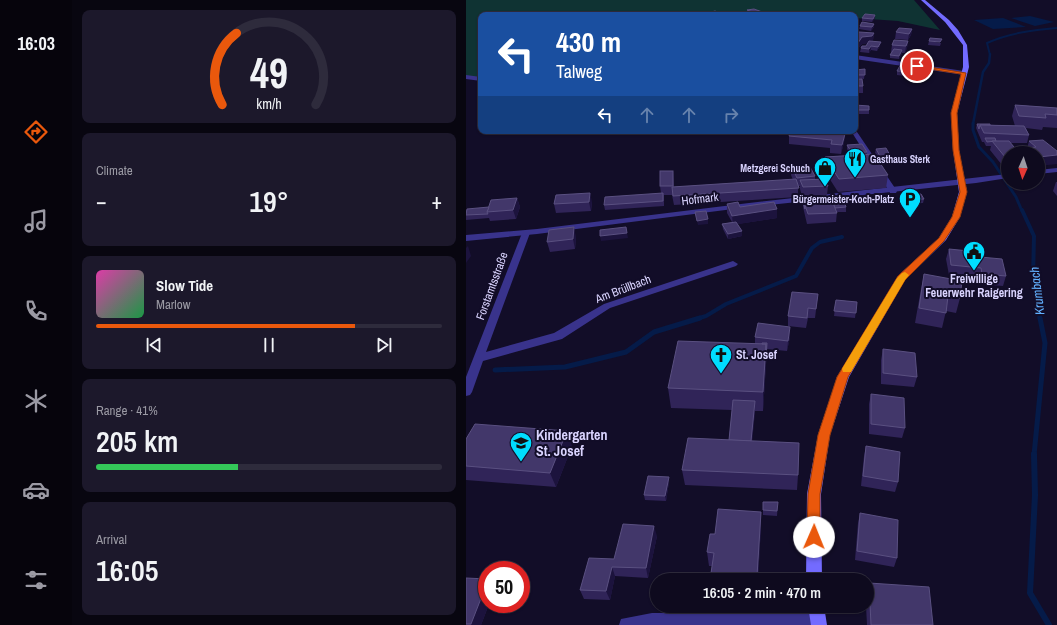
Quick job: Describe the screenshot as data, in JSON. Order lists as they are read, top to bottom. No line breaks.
{"streets":{"street":["Hofmark","Forstamtsstraße","Am Brüllbach"]},"crossings":[["Hofmark","Forstamtsstraße"],["Forstamtsstraße","Am Brüllbach"]],"water":["Krumbach"],"places":{"restaurant":["Gasthaus Sterk"],"shop":["Metzgerei Schuch"],"parking":["Bürgermeister-Koch-Platz"],"public building":["Freiwillige Feuerwehr Raigering"],"church":["St. Josef"],"school or university":["Kindergarten St. Josef"]},"north":"bottom","page":{"tabs":"16:03","turn":["430 m","Talweg"],"tile":["Climate",["Range · 41%","205 km"],["Arrival","16:05"]],"heat":["−","19°","+"],"song":["Slow Tide","Marlow"],"limit":"50","trip":"16:05 · 2 min · 470 m","gauge":["49","km/h"]}}
